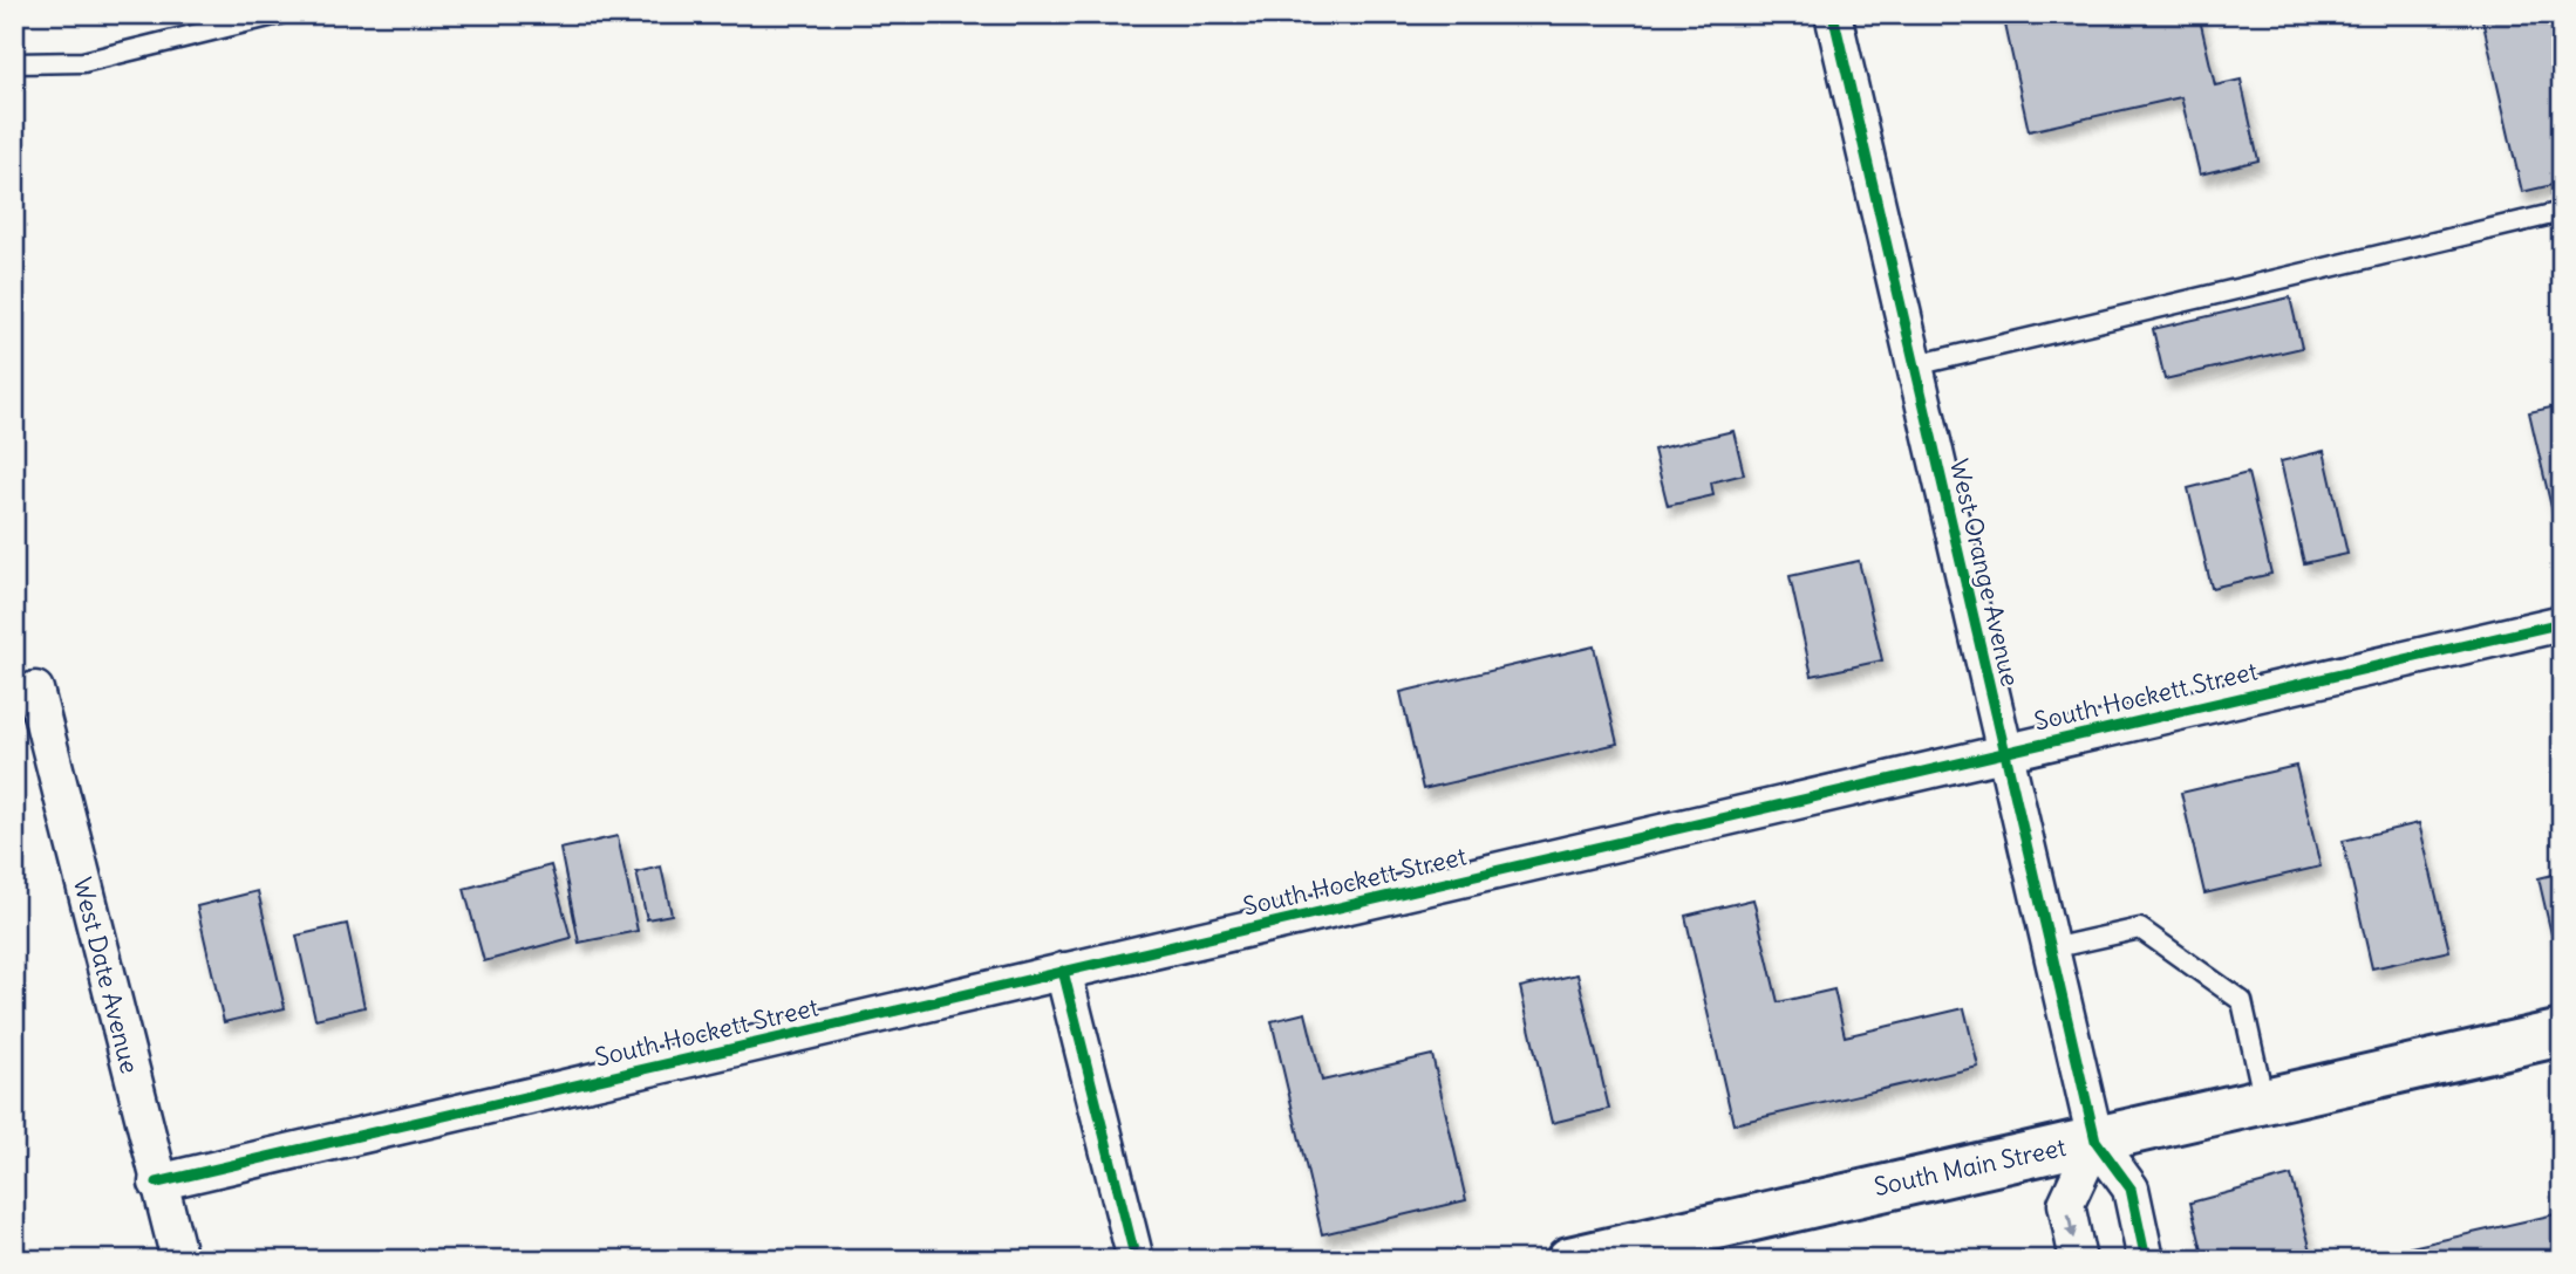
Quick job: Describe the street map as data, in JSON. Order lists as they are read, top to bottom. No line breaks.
{"streets":{"main road":["South Main Street"],"street":["West Orange Avenue","South Hockett Street","West Date Avenue"]},"crossings":[["West Orange Avenue","South Hockett Street"],["West Orange Avenue","South Main Street"],["South Hockett Street","West Date Avenue"]]}
